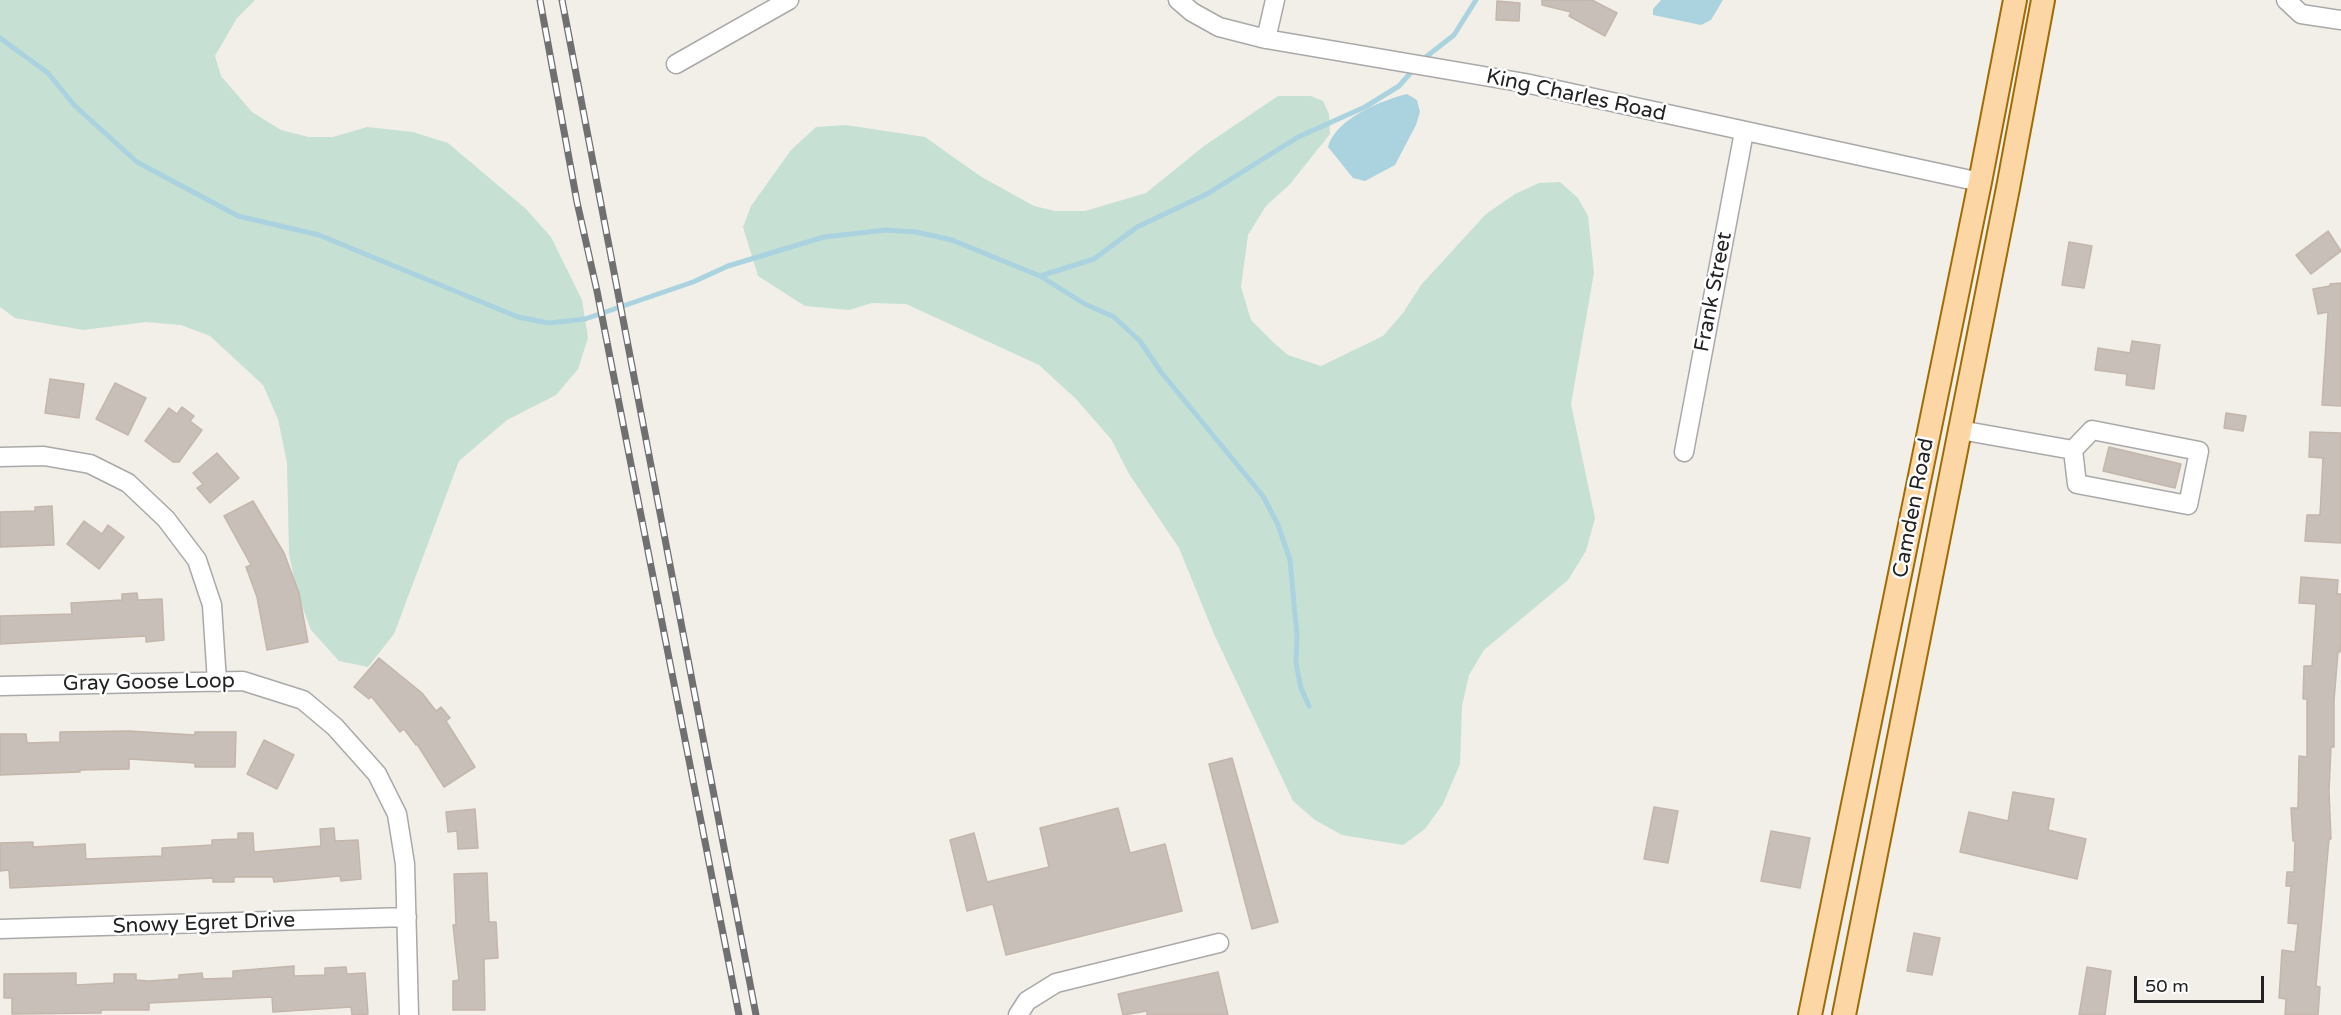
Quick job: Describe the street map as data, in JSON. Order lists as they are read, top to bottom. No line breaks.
{"streets":{"main road":["Camden Road"],"street":["King Charles Road","Frank Street","Gray Goose Loop","Snowy Egret Drive"]},"crossings":[["King Charles Road","Frank Street"],["King Charles Road","Camden Road"],["Gray Goose Loop","Snowy Egret Drive"]],"scale_bar":"50 m"}
